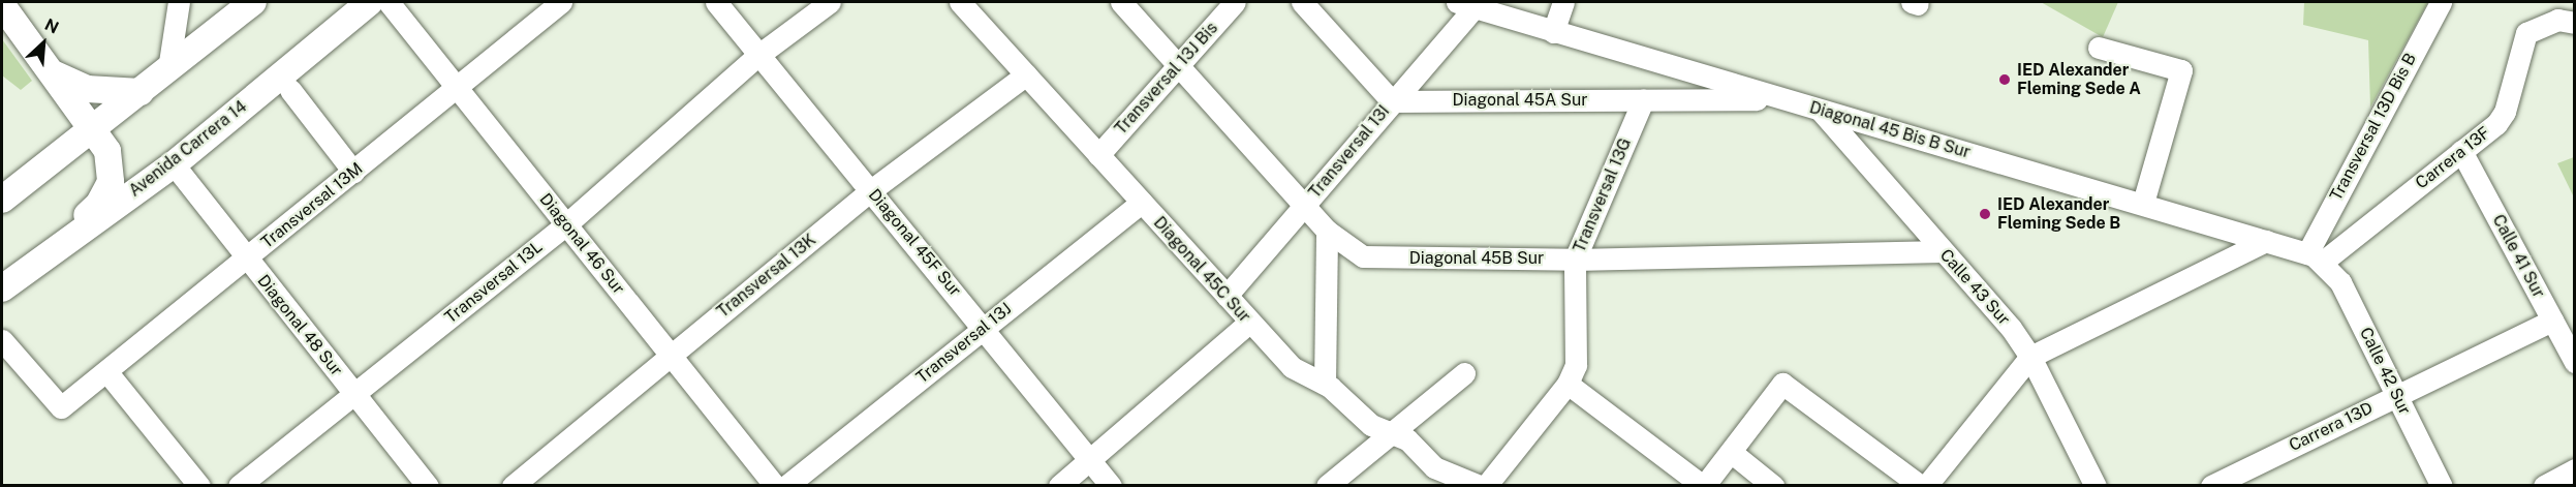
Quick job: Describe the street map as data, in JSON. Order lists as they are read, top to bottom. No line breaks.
{"streets":{"main road":["Avenida Carrera 14"],"street":["Transversal 13J Bis","Diagonal 45A Sur","Transversal 13D Bis B","Diagonal 45 Bis B Sur","Transversal 13I","Carrera 13F","Transversal 13G","Transversal 13M","Diagonal 45F Sur","Diagonal 46 Sur","Calle 41 Sur","Diagonal 45B Sur","Diagonal 45C Sur","Transversal 13K","Transversal 13L","Calle 43 Sur","Diagonal 48 Sur","Transversal 13J","Calle 42 Sur","Carrera 13D"]},"crossings":[["Transversal 13J Bis","Diagonal 45B Sur"],["Transversal 13J Bis","Diagonal 45C Sur"],["Diagonal 45A Sur","Diagonal 45 Bis B Sur"],["Diagonal 45A Sur","Transversal 13I"],["Diagonal 45A Sur","Transversal 13G"],["Transversal 13D Bis B","Diagonal 45 Bis B Sur"],["Transversal 13D Bis B","Carrera 13F"],["Transversal 13D Bis B","Calle 42 Sur"],["Diagonal 45 Bis B Sur","Transversal 13I"],["Diagonal 45 Bis B Sur","Carrera 13F"],["Diagonal 45 Bis B Sur","Calle 43 Sur"],["Diagonal 45 Bis B Sur","Calle 42 Sur"],["Avenida Carrera 14","Diagonal 48 Sur"],["Transversal 13I","Diagonal 45B Sur"],["Transversal 13I","Diagonal 45C Sur"],["Carrera 13F","Calle 41 Sur"],["Carrera 13F","Calle 42 Sur"],["Transversal 13G","Diagonal 45B Sur"],["Transversal 13M","Diagonal 46 Sur"],["Transversal 13M","Diagonal 48 Sur"],["Diagonal 45F Sur","Transversal 13K"],["Diagonal 45F Sur","Transversal 13L"],["Diagonal 45F Sur","Transversal 13J"],["Diagonal 46 Sur","Transversal 13K"],["Diagonal 46 Sur","Transversal 13L"],["Calle 41 Sur","Carrera 13D"],["Diagonal 45B Sur","Calle 43 Sur"],["Diagonal 45C Sur","Transversal 13K"],["Diagonal 45C Sur","Transversal 13J"],["Transversal 13L","Diagonal 48 Sur"],["Calle 42 Sur","Carrera 13D"]],"places":["IED Alexander Fleming Sede A","IED Alexander Fleming Sede B"],"north":"top right"}
